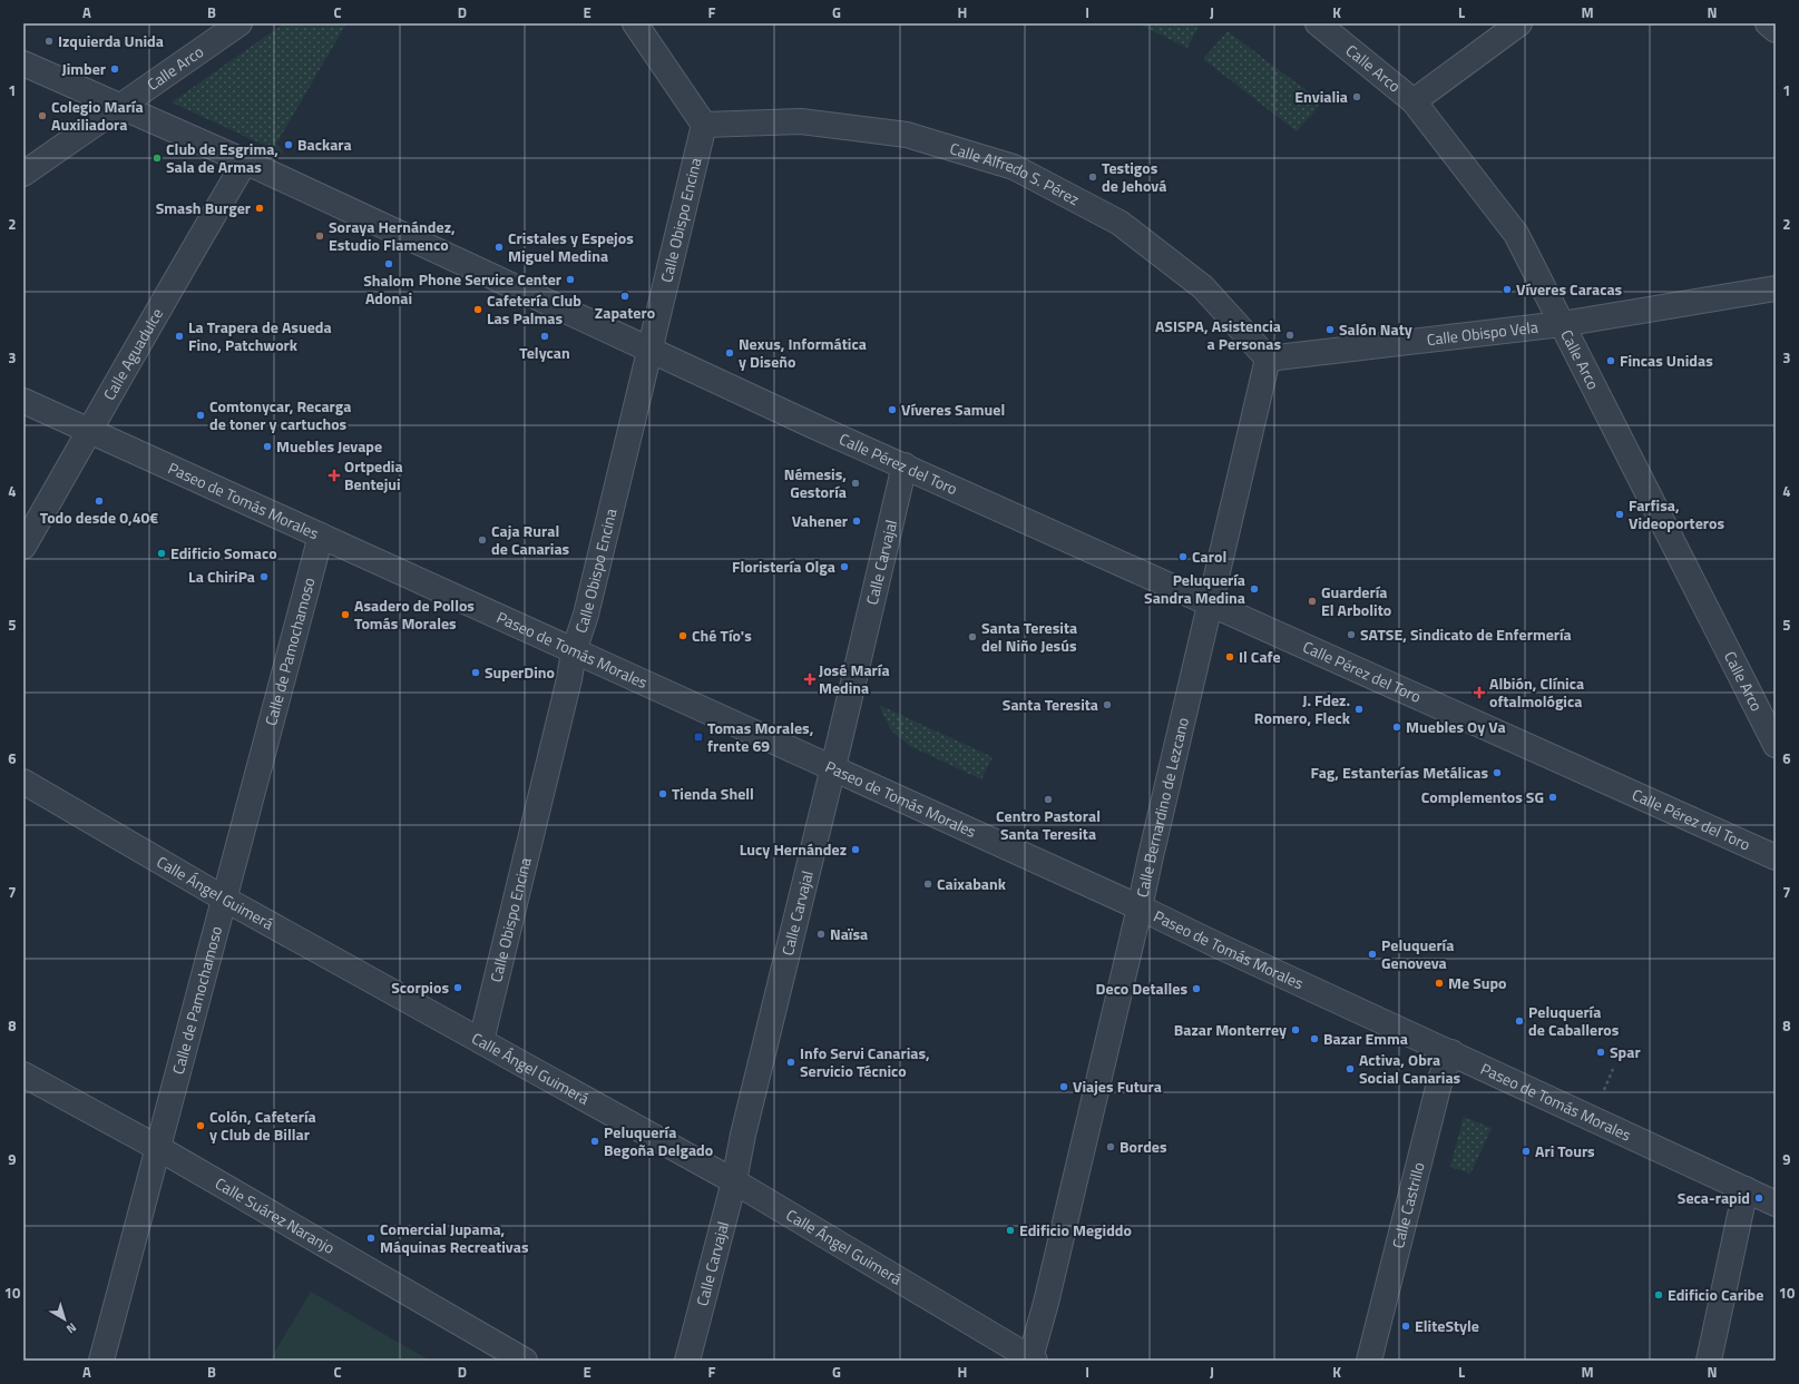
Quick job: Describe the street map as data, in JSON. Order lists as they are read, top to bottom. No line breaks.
{"streets":{"street":["Calle Arco","Calle Alfredo S. Pérez","Calle Obispo Encina","Calle Obispo Vela","Calle Aguadulce","Calle Pérez del Toro","Paseo de Tomás Morales","Calle Carvajal","Calle de Pamochamoso","Calle Bernardino de Lezcano","Calle Ángel Guimerá","Calle Castrillo","Calle Suárez Naranjo"]},"crossings":[["Calle Arco","Calle Obispo Vela"],["Calle Arco","Calle Pérez del Toro"],["Calle Alfredo S. Pérez","Calle Obispo Encina"],["Calle Alfredo S. Pérez","Calle Obispo Vela"],["Calle Alfredo S. Pérez","Calle Bernardino de Lezcano"],["Calle Obispo Encina","Calle Pérez del Toro"],["Calle Obispo Encina","Paseo de Tomás Morales"],["Calle Obispo Encina","Calle Ángel Guimerá"],["Calle Obispo Vela","Calle Bernardino de Lezcano"],["Calle Aguadulce","Calle Pérez del Toro"],["Calle Aguadulce","Paseo de Tomás Morales"],["Calle Pérez del Toro","Calle Carvajal"],["Calle Pérez del Toro","Calle Bernardino de Lezcano"],["Paseo de Tomás Morales","Calle Carvajal"],["Paseo de Tomás Morales","Calle de Pamochamoso"],["Paseo de Tomás Morales","Calle Bernardino de Lezcano"],["Paseo de Tomás Morales","Calle Castrillo"],["Calle Carvajal","Calle Ángel Guimerá"],["Calle de Pamochamoso","Calle Ángel Guimerá"],["Calle de Pamochamoso","Calle Suárez Naranjo"],["Calle Bernardino de Lezcano","Calle Ángel Guimerá"]],"places":{"other":["Izquierda Unida","Jimber","Envialia","Colegio María Auxiliadora","Backara","Club de Esgrima, Sala de Armas","Testigos de Jehová","Smash Burger","Soraya Hernández, Estudio Flamenco","Cristales y Espejos Miguel Medina","Shalom Adonai","Phone Service Center","Víveres Caracas","Zapatero","Cafetería Club Las Palmas","Salón Naty","ASISPA, Asistencia a Personas","La Trapera de Asueda Fino, Patchwork","Telycan","Nexus, Informática y Diseño","Fincas Unidas","Víveres Samuel","Comtonycar, Recarga de toner y cartuchos","Muebles Jevape","Némesis, Gestoría","Todo desde 0,40€","Farfisa, Videoporteros","Vahener","Caja Rural de Canarias","Edificio Somaco","Carol","Floristería Olga","La ChiriPa","Peluquería Sandra Medina","Guardería El Arbolito","Asadero de Pollos Tomás Morales","SATSE, Sindicato de Enfermería","Ché Tío's","Santa Teresita del Niño Jesús","Il Cafe","SuperDino","Santa Teresita","J. Fdez. Romero, Fleck","Muebles Oy Va","Fag, Estanterías Metálicas","Tienda Shell","Complementos SG","Centro Pastoral Santa Teresita","Lucy Hernández","Caixabank","Naïsa","Peluquería Genoveva","Me Supo","Scorpios","Deco Detalles","Peluquería de Caballeros","Bazar Monterrey","Bazar Emma","Spar","Info Servi Canarias, Servicio Técnico","Activa, Obra Social Canarias","Viajes Futura","Colón, Cafetería y Club de Billar","Peluquería Begoña Delgado","Bordes","Ari Tours","Seca-rapid","Edificio Megiddo","Comercial Jupama, Máquinas Recreativas","Edificio Caribe","EliteStyle"],"health":["Ortpedia Bentejui","José María Medina","Albión, Clínica oftalmológica"],"transit":["Tomas Morales, frente 69"]},"north":"bottom right","grid":{"columns":["A","B","C","D","E","F","G","H","I","J","K","L","M","N"],"rows":["1","2","3","4","5","6","7","8","9","10"]}}
